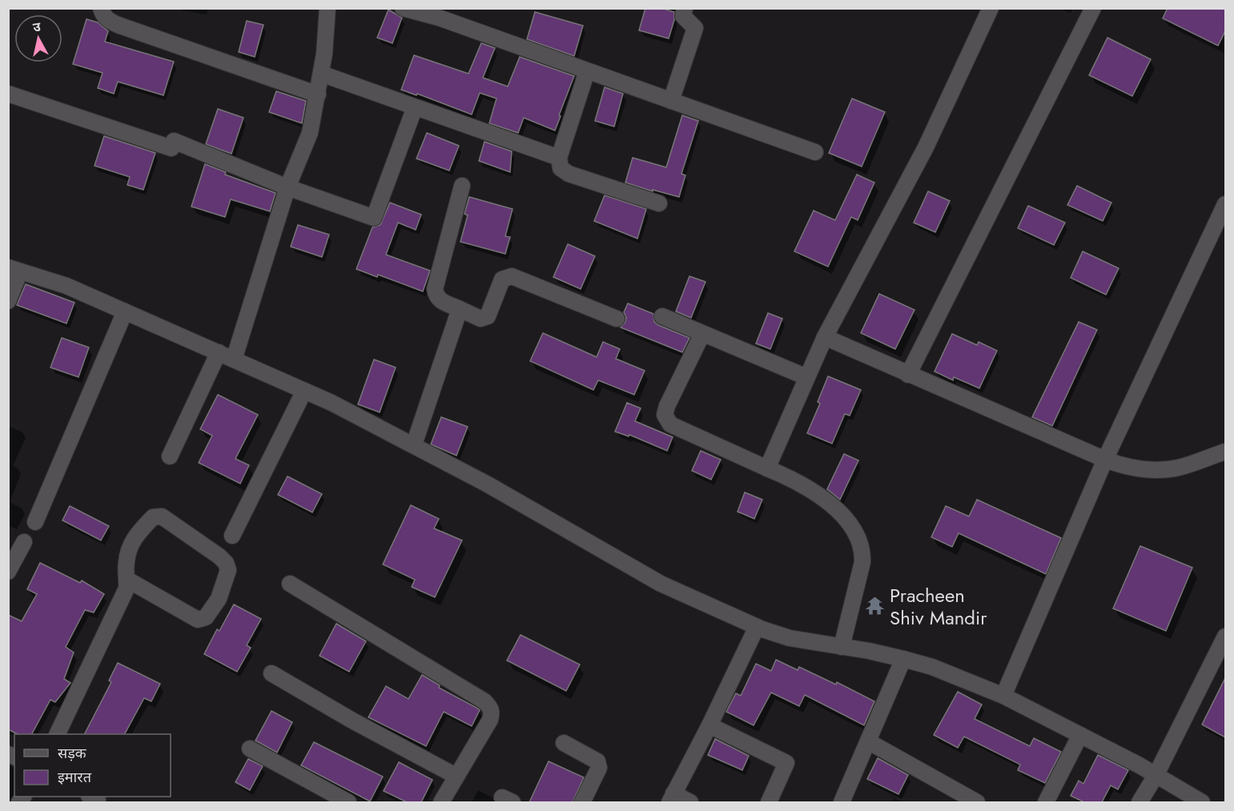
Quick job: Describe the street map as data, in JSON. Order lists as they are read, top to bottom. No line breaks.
{"places":{"temple":["Pracheen Shiv Mandir"]},"legend":["सड़क","इमारत"],"north":"top"}
